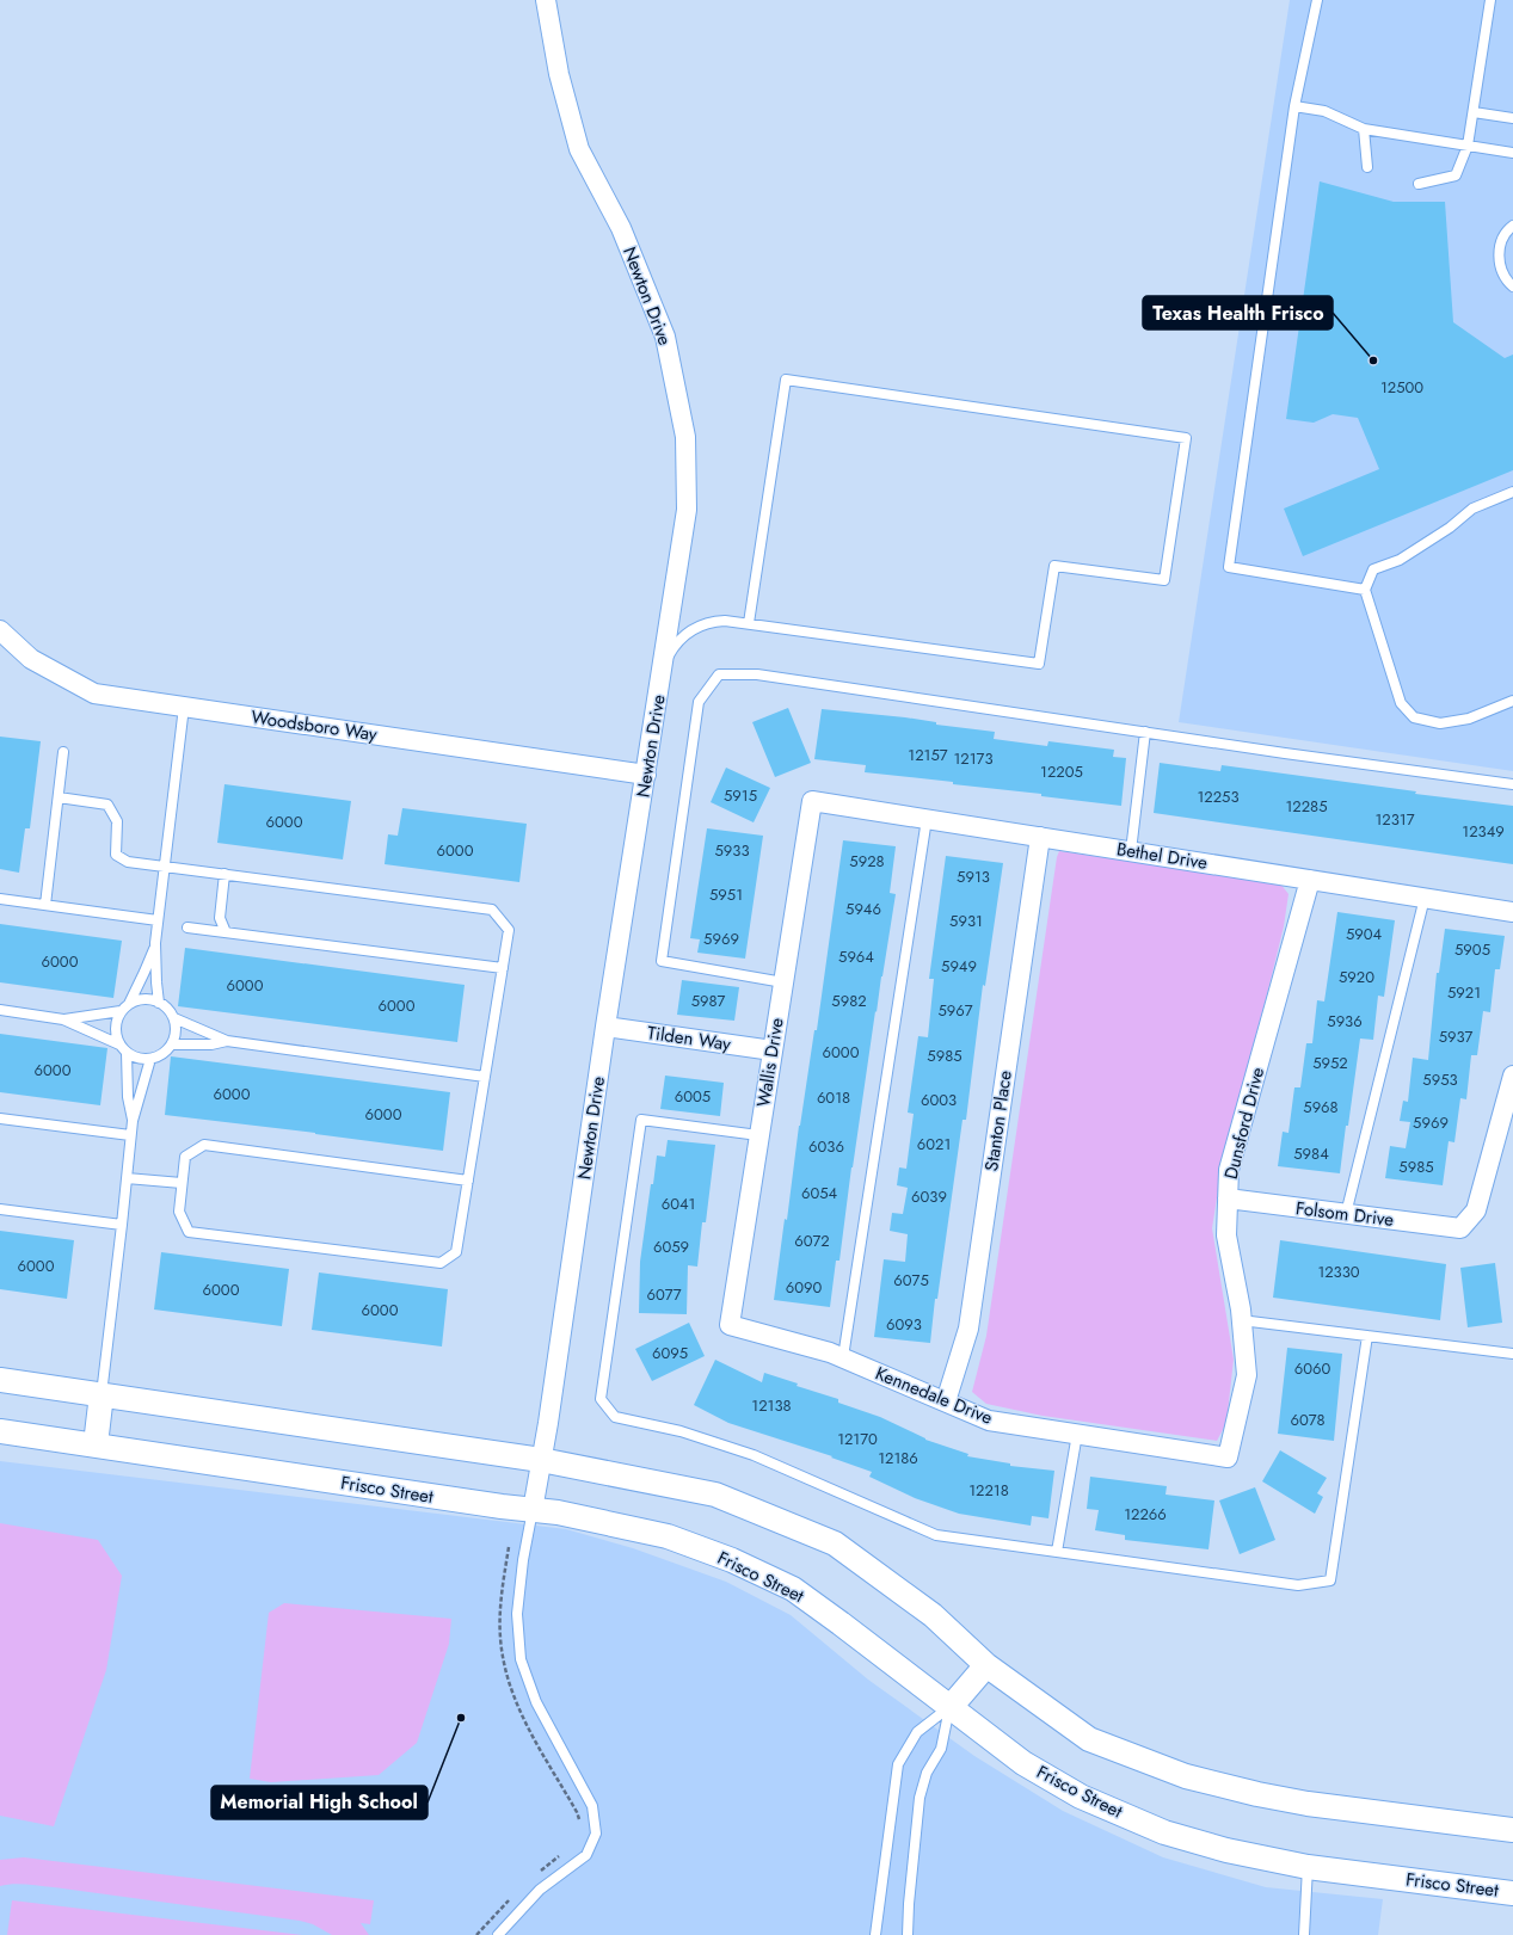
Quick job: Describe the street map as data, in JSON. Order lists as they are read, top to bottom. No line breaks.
{"streets":{"street":["Newton Drive","Woodsboro Way","Bethel Drive","Tilden Way","Wallis Drive","Stanton Place","Dunsford Drive","Folsom Drive","Kennedale Drive","Frisco Street"]},"crossings":[["Newton Drive","Woodsboro Way"],["Newton Drive","Tilden Way"],["Newton Drive","Frisco Street"],["Bethel Drive","Wallis Drive"],["Bethel Drive","Stanton Place"],["Bethel Drive","Dunsford Drive"],["Tilden Way","Wallis Drive"],["Wallis Drive","Kennedale Drive"],["Stanton Place","Kennedale Drive"],["Dunsford Drive","Folsom Drive"],["Dunsford Drive","Kennedale Drive"]],"places":["Texas Health Frisco","Memorial High School"],"house_numbers":["12500","12157","12173","12205","5915","12253","12285","12317","6000","12349","6000","5933","5928","5913","5951","5946","5931","5904","5969","5905","5964","6000","5949","5920","6000","5921","5987","5982","6000","5967","5936","5937","6000","5985","5952","6000","5953","6000","6005","6018","6003","5968","6000","5969","6021","6036","5984","5985","6054","6039","6041","6072","6059","6000","12330","6075","6090","6000","6077","6000","6093","6095","6060","12138","6078","12170","12186","12218","12266"]}
